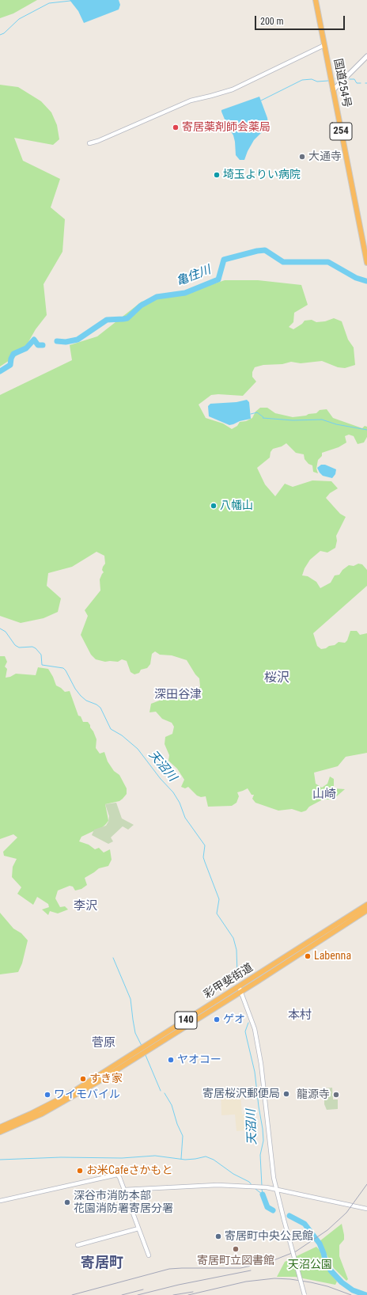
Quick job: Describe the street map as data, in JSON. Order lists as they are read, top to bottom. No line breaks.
{"streets":{"highway":["国道254号","254","彩甲斐街道","140"]},"districts":["桜沢","深田谷津","山崎","李沢","本村","菅原","寄居町"],"water":["亀住川","天沼川"],"parks":["天沼公園"],"places":["寄居薬剤師会薬局","大通寺","埼玉よりい病院","八幡山","Labenna","ゲオ","ヤオコー","すき家","寄居桜沢郵便局","ワイモバイル","龍源寺","お米Cafeさかもと","深谷市消防本部 花園消防署寄居分署","寄居町中央公民館","寄居町立図書館"],"scale_bar":"200 m"}
